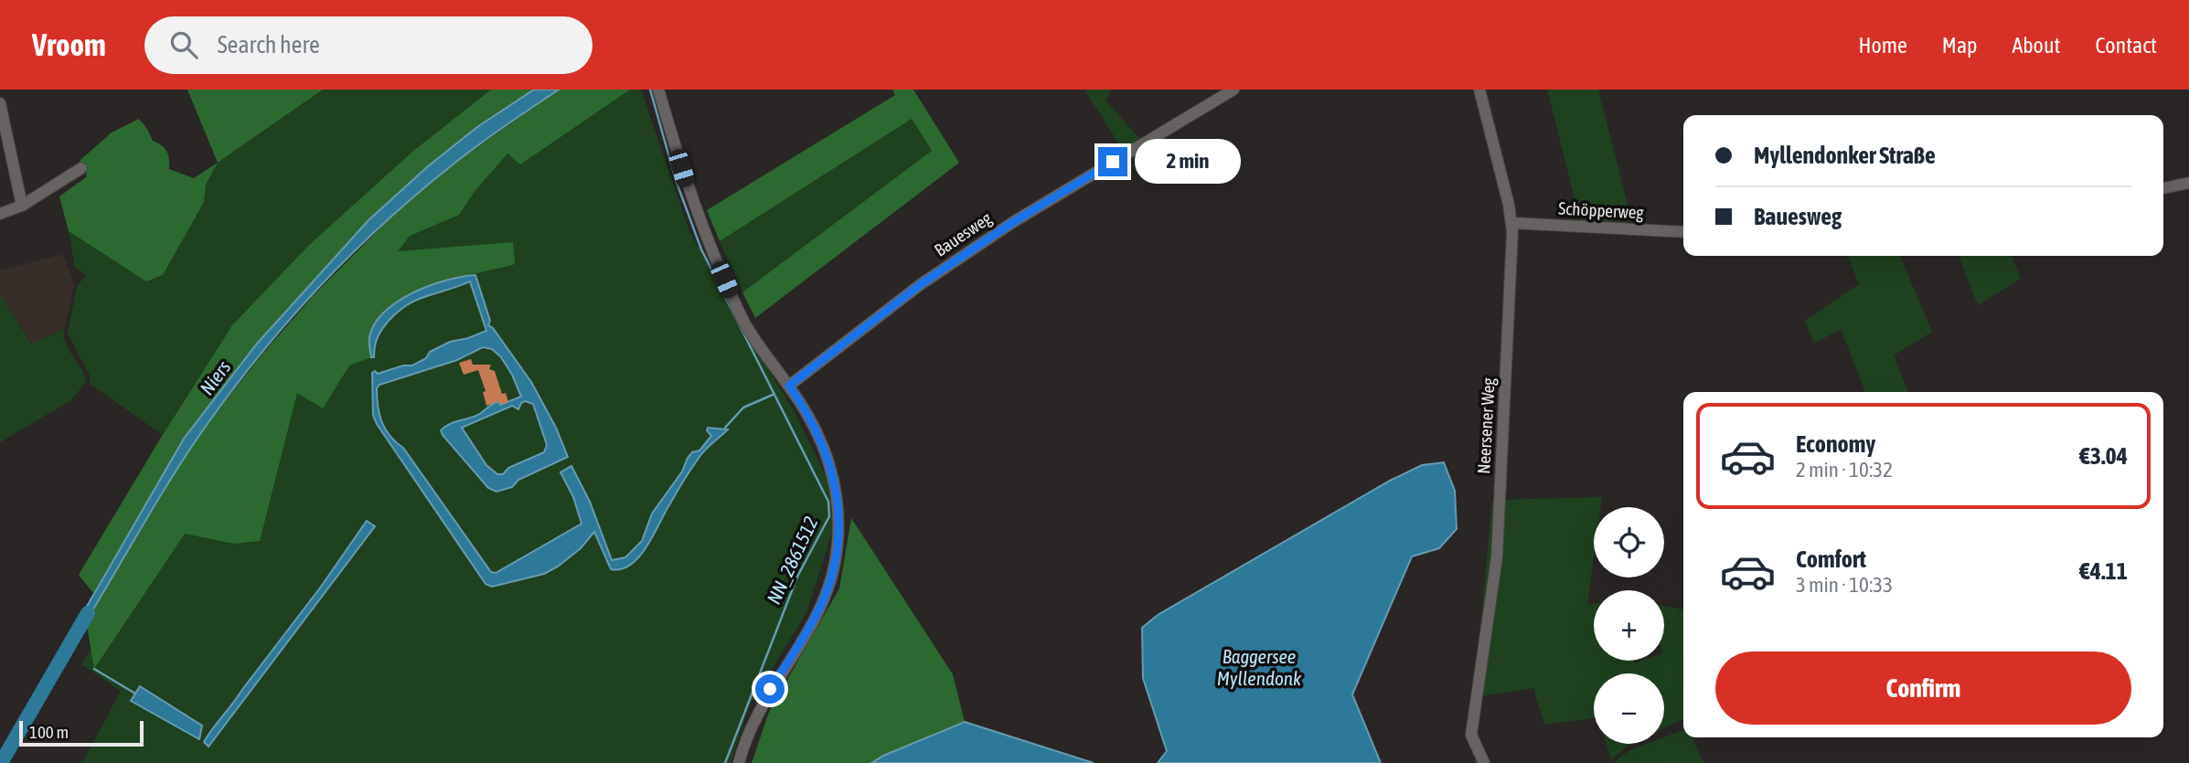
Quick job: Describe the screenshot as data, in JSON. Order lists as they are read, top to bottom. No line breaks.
{"streets":{"street":["Schöpperweg","Bauesweg","Neersener Weg"]},"crossings":[["Schöpperweg","Neersener Weg"]],"water":["Niers","NN_2861512","Baggersee Myllendonk"],"scale_bar":"100 m","page":{"header":"Vroom","search":"Search here","nav":["Home","Map","About","Contact"],"banner":["Myllendonker Straße","Bauesweg"],"bubble":"2 min","list":[{"name":"Economy","note":"2 min · 10:32","value":"€3.04"},{"name":"Comfort","note":"3 min · 10:33","value":"€4.11"}],"map_buttons":["+","−"],"buttons":"Confirm","scale":"100 m"}}
